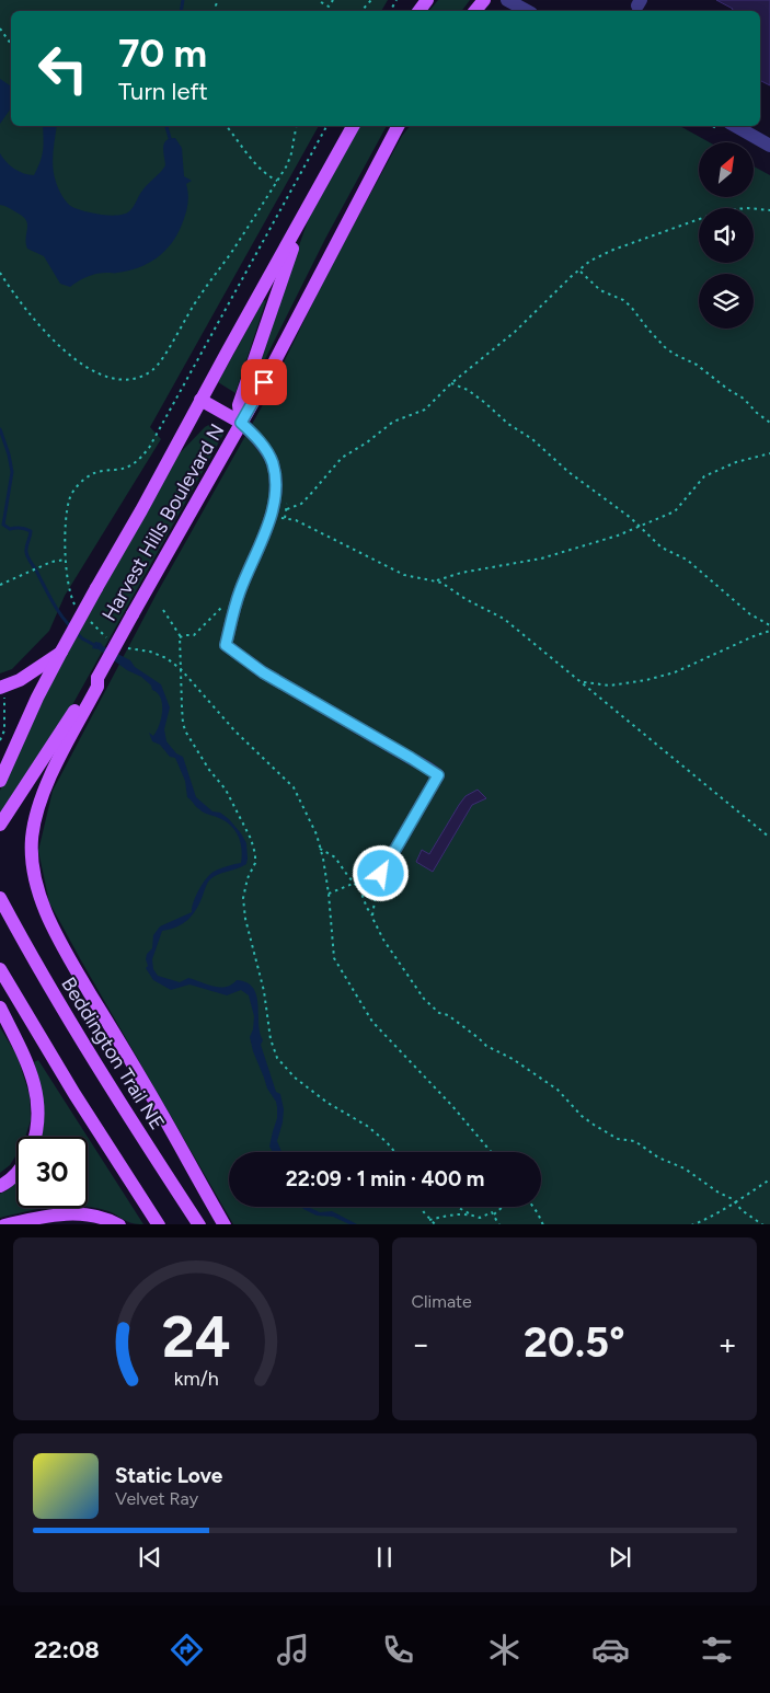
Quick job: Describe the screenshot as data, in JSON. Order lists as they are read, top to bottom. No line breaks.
{"streets":{"main road":["Harvest Hills Boulevard N","Beddington Trail NE"]},"north":"top right","page":{"turn":["70 m","Turn left"],"limit":"30","trip":"22:09 · 1 min · 400 m","tile":"Climate","heat":["−","20.5°","+"],"song":["Static Love","Velvet Ray"],"tabs":"22:08","gauge":["24","km/h"]}}
